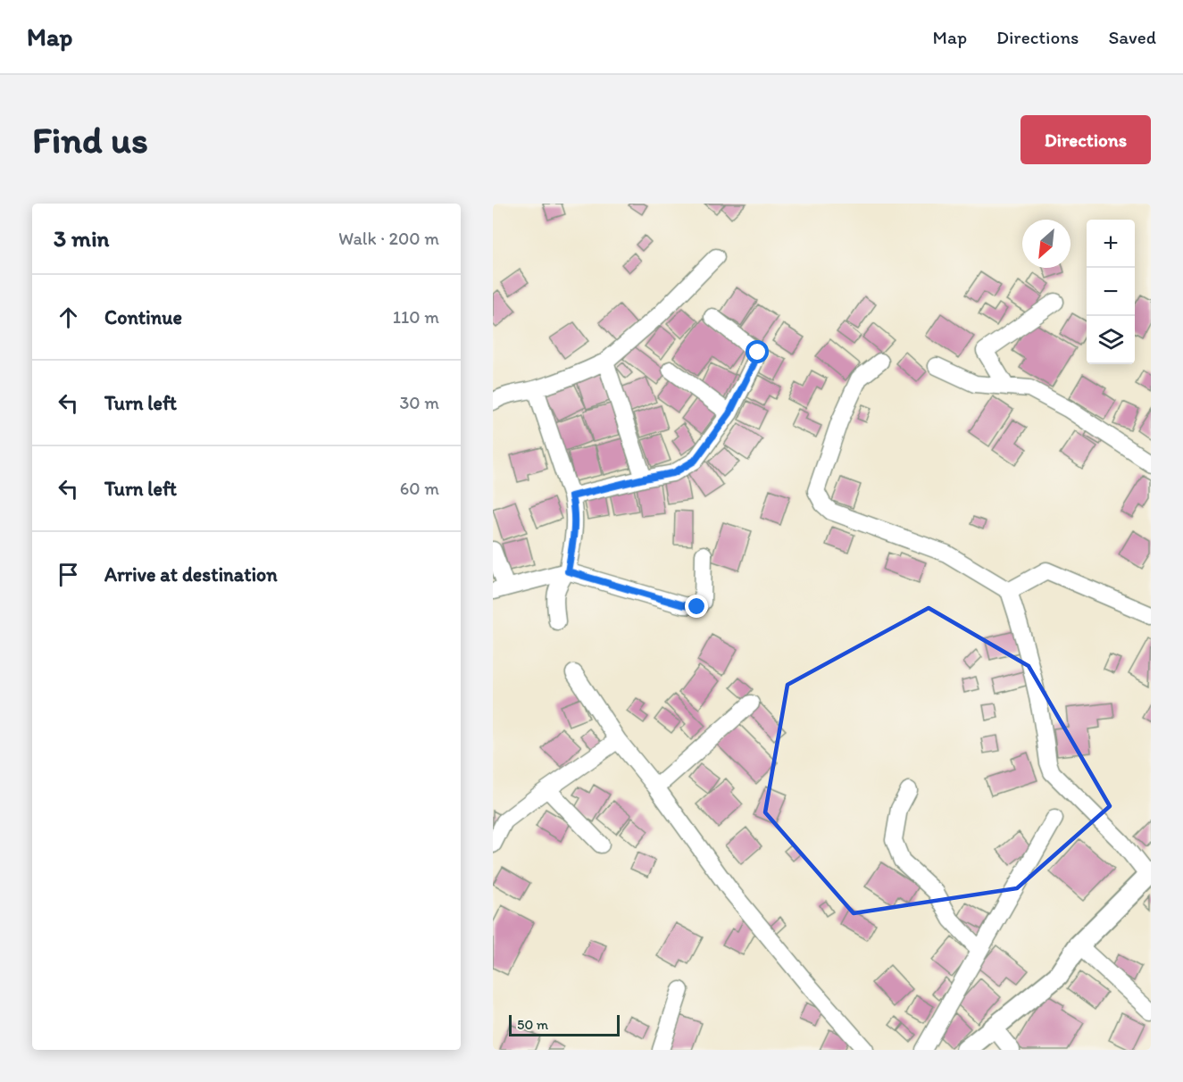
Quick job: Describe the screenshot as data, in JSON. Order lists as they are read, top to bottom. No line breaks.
{"scale_bar":"50 m","north":"bottom left","page":{"header":"Map","nav":["Map","Directions","Saved"],"buttons":"Directions","title":"Find us","heading":["3 min","Walk · 200 m"],"map_buttons":["+","−"],"list":[["Continue","110 m"],["Turn left","30 m"],["Turn left","60 m"],"Arrive at destination"],"scale":"50 m"}}
